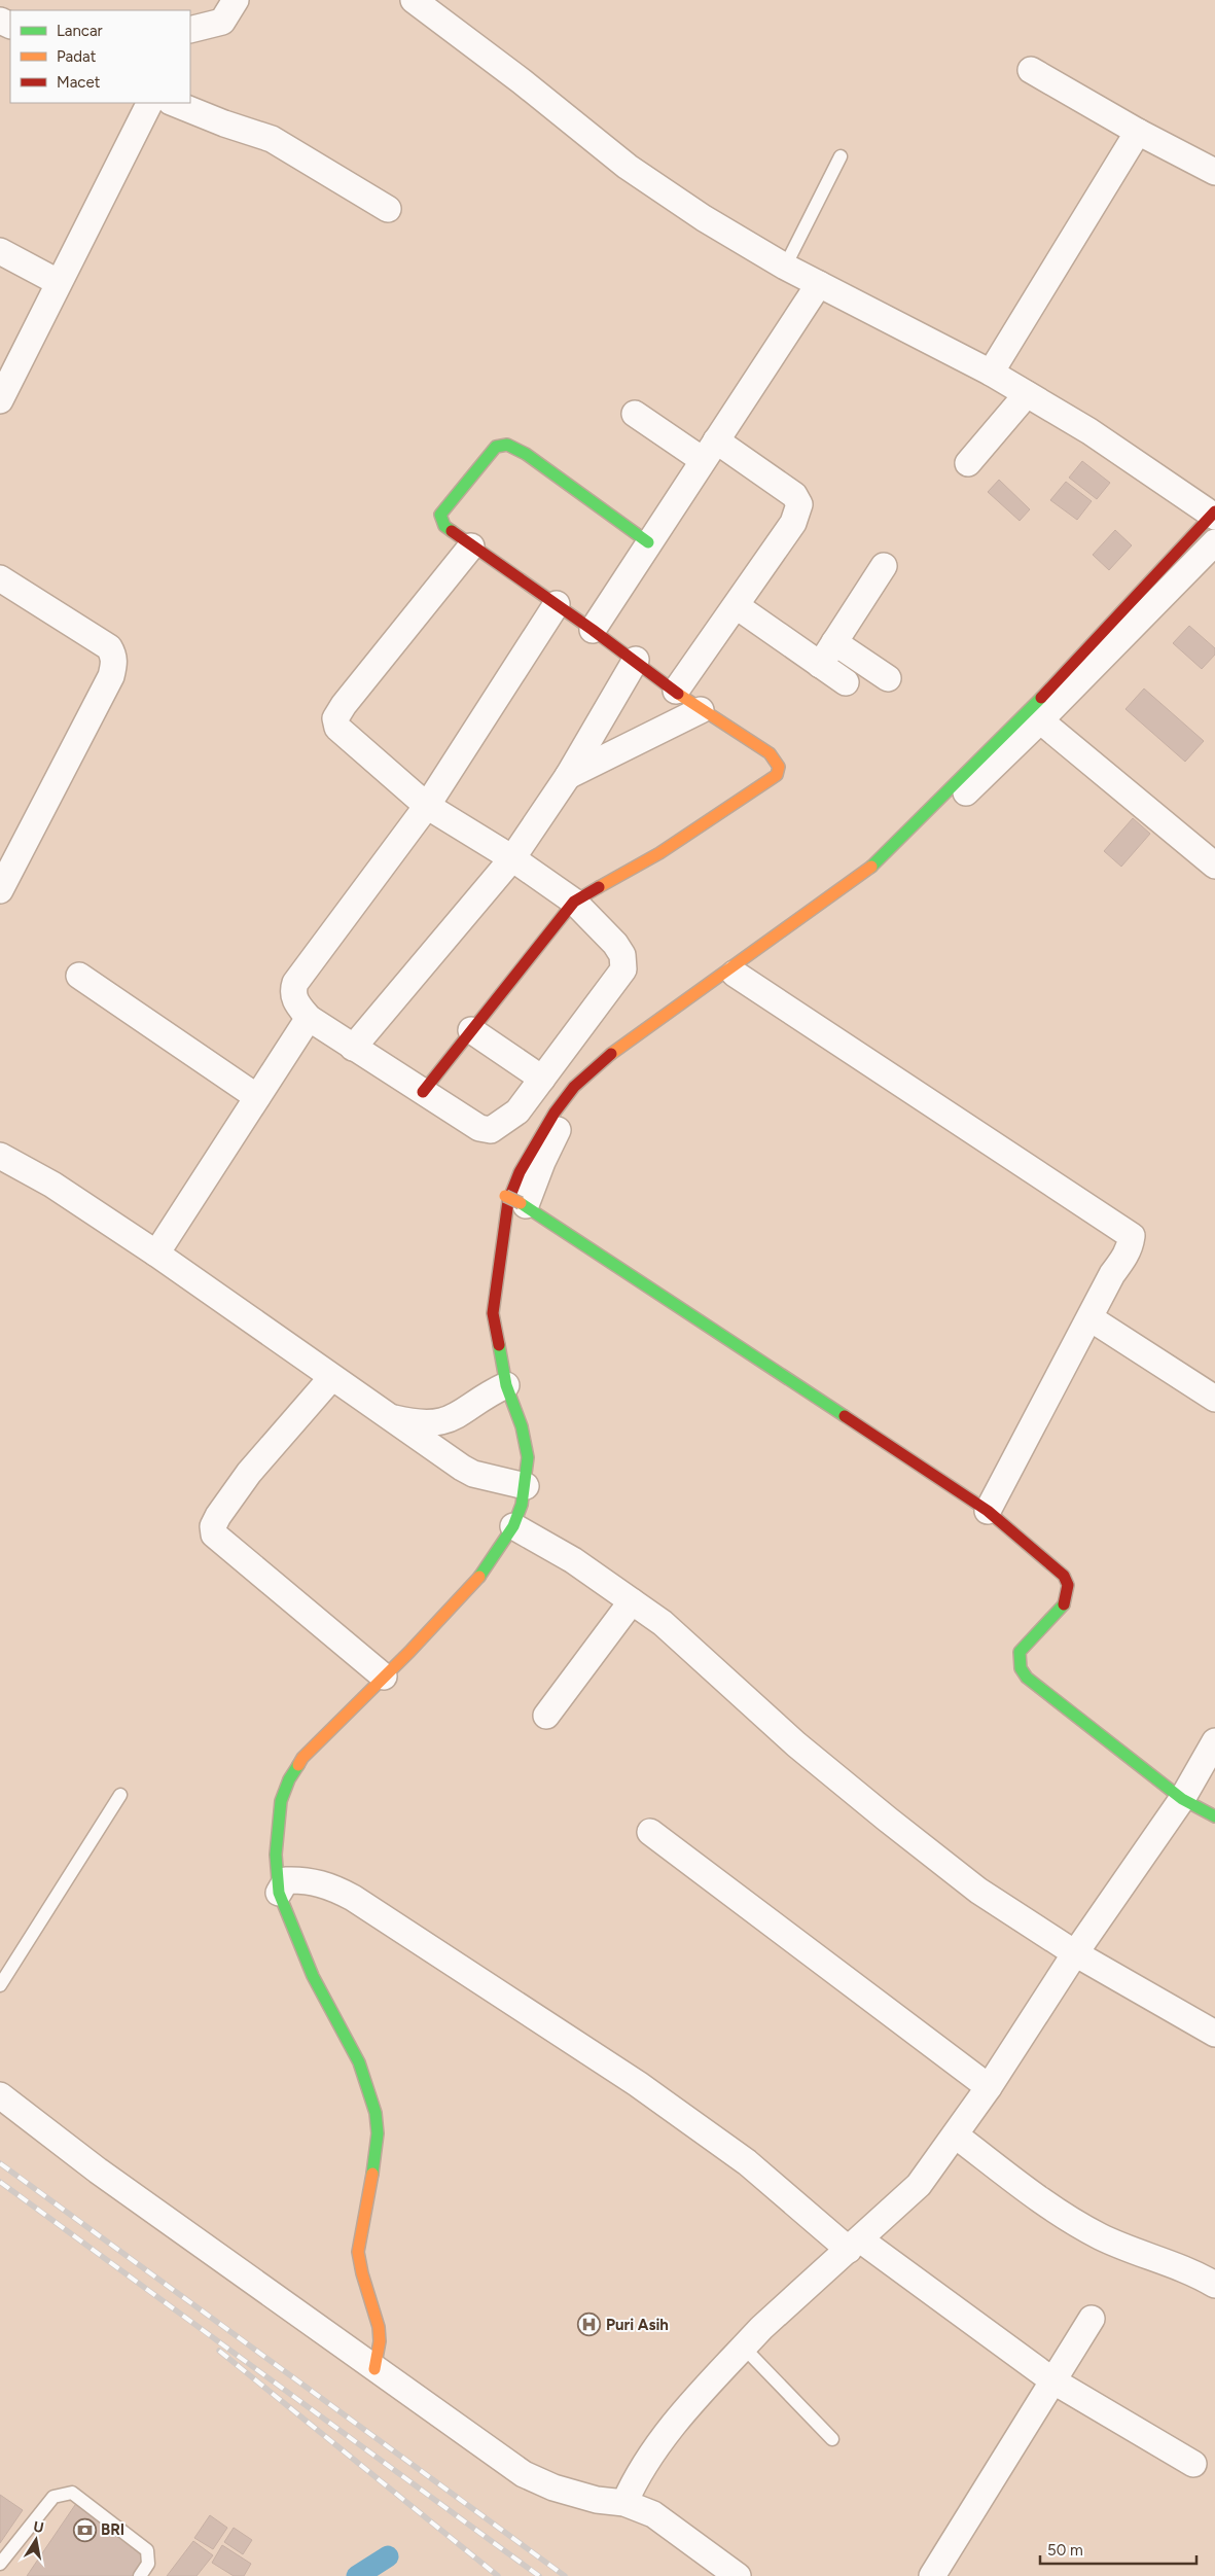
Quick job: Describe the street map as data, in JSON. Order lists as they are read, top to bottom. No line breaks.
{"places":{"hospital":["Puri Asih"],"bank":["BRI"]},"legend":["Lancar","Padat","Macet"],"scale_bar":"50 m","north":"top"}
